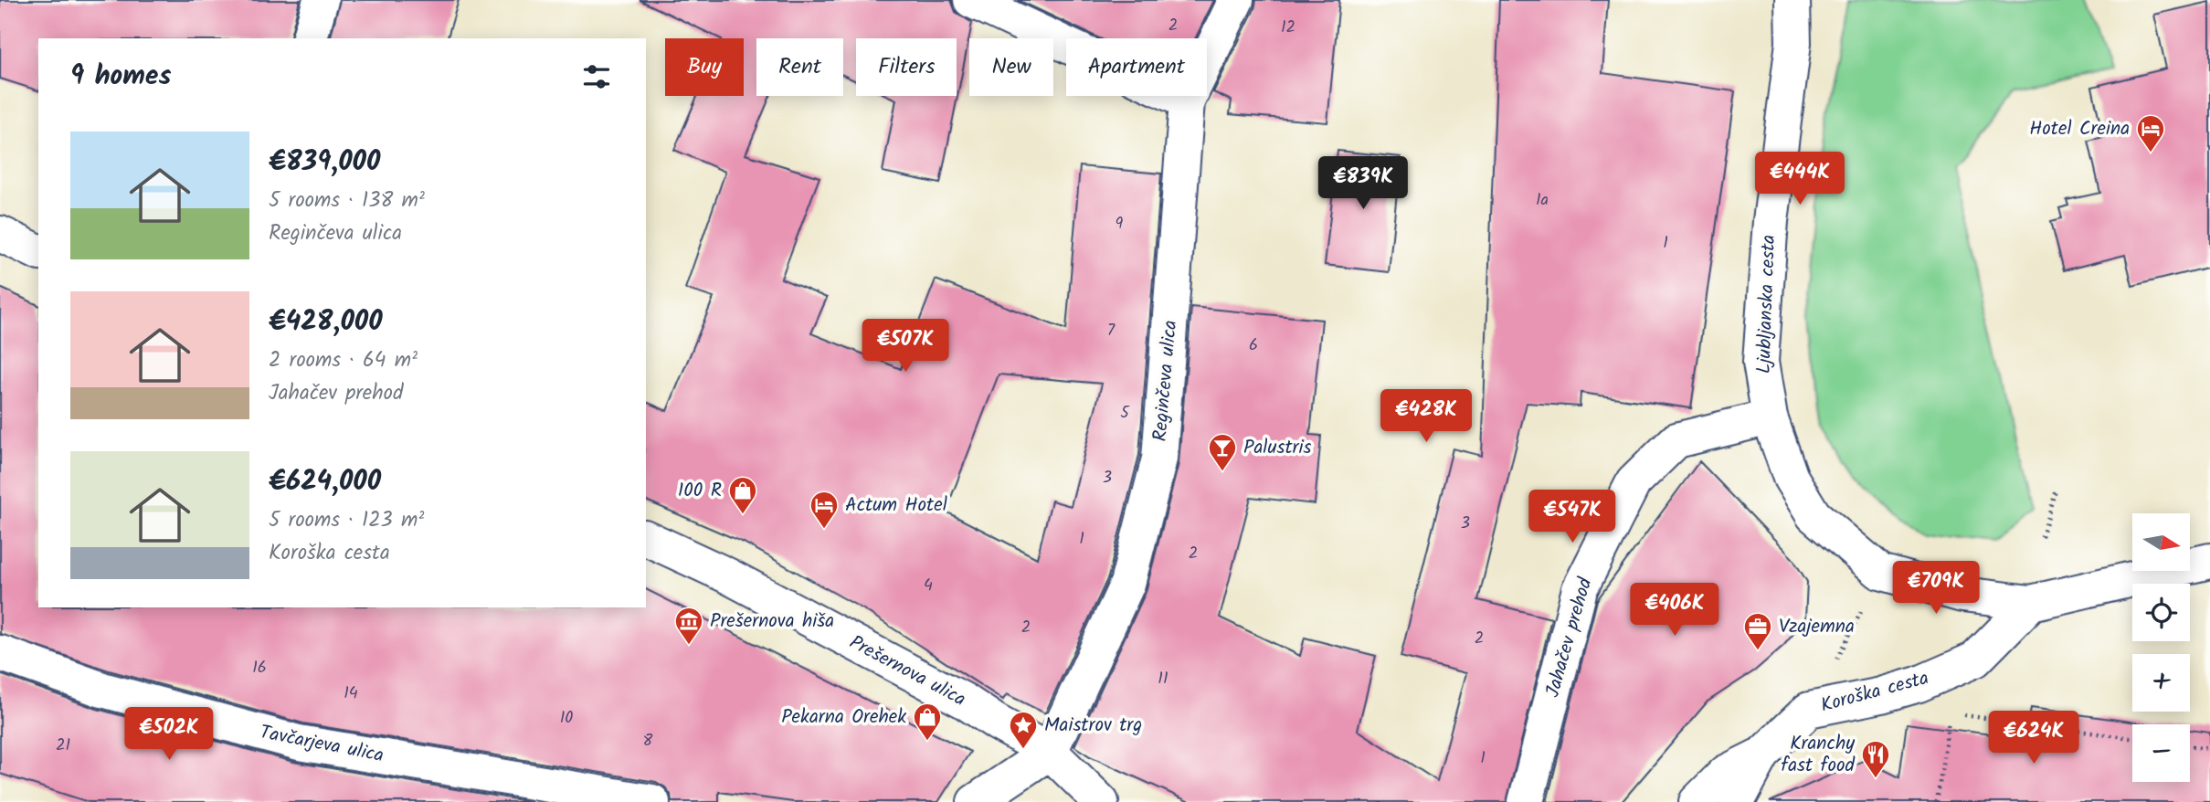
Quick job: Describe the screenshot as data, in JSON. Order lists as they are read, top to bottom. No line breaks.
{"streets":{"street":["Ljubljanska cesta","Reginčeva ulica","Jahačev prehod","Prešernova ulica","Koroška cesta","Tavčarjeva ulica"]},"crossings":[["Ljubljanska cesta","Jahačev prehod"],["Reginčeva ulica","Prešernova ulica"]],"places":{"hotel":["Hotel Creina","Actum Hotel"],"bar":["Palustris"],"shop":["100 R","Pekarna Orehek"],"museum":["Prešernova hiša"],"office":["Vzajemna"],"place":["Maistrov trg"],"restaurant":["Kranchy fast food"]},"house_numbers":["2","12","1a","9","1","7","6","5","3","3","1","2","4","2","2","16","11","14","10","8","21","1"],"north":"right","page":{"chip":["Buy","Rent","Filters","New","Apartment"],"heading":"9 homes","list":[{"name":"€839,000","note":"5 rooms · 138 m² · Reginčeva ulica"},{"name":"€428,000","note":"2 rooms · 64 m² · Jahačev prehod"},{"name":"€624,000","note":"5 rooms · 123 m² · Koroška cesta"}],"price":["€444K","€839K","€507K","€428K","€547K","€709K","€406K","€502K","€624K"],"map_buttons":["+","−"]}}
